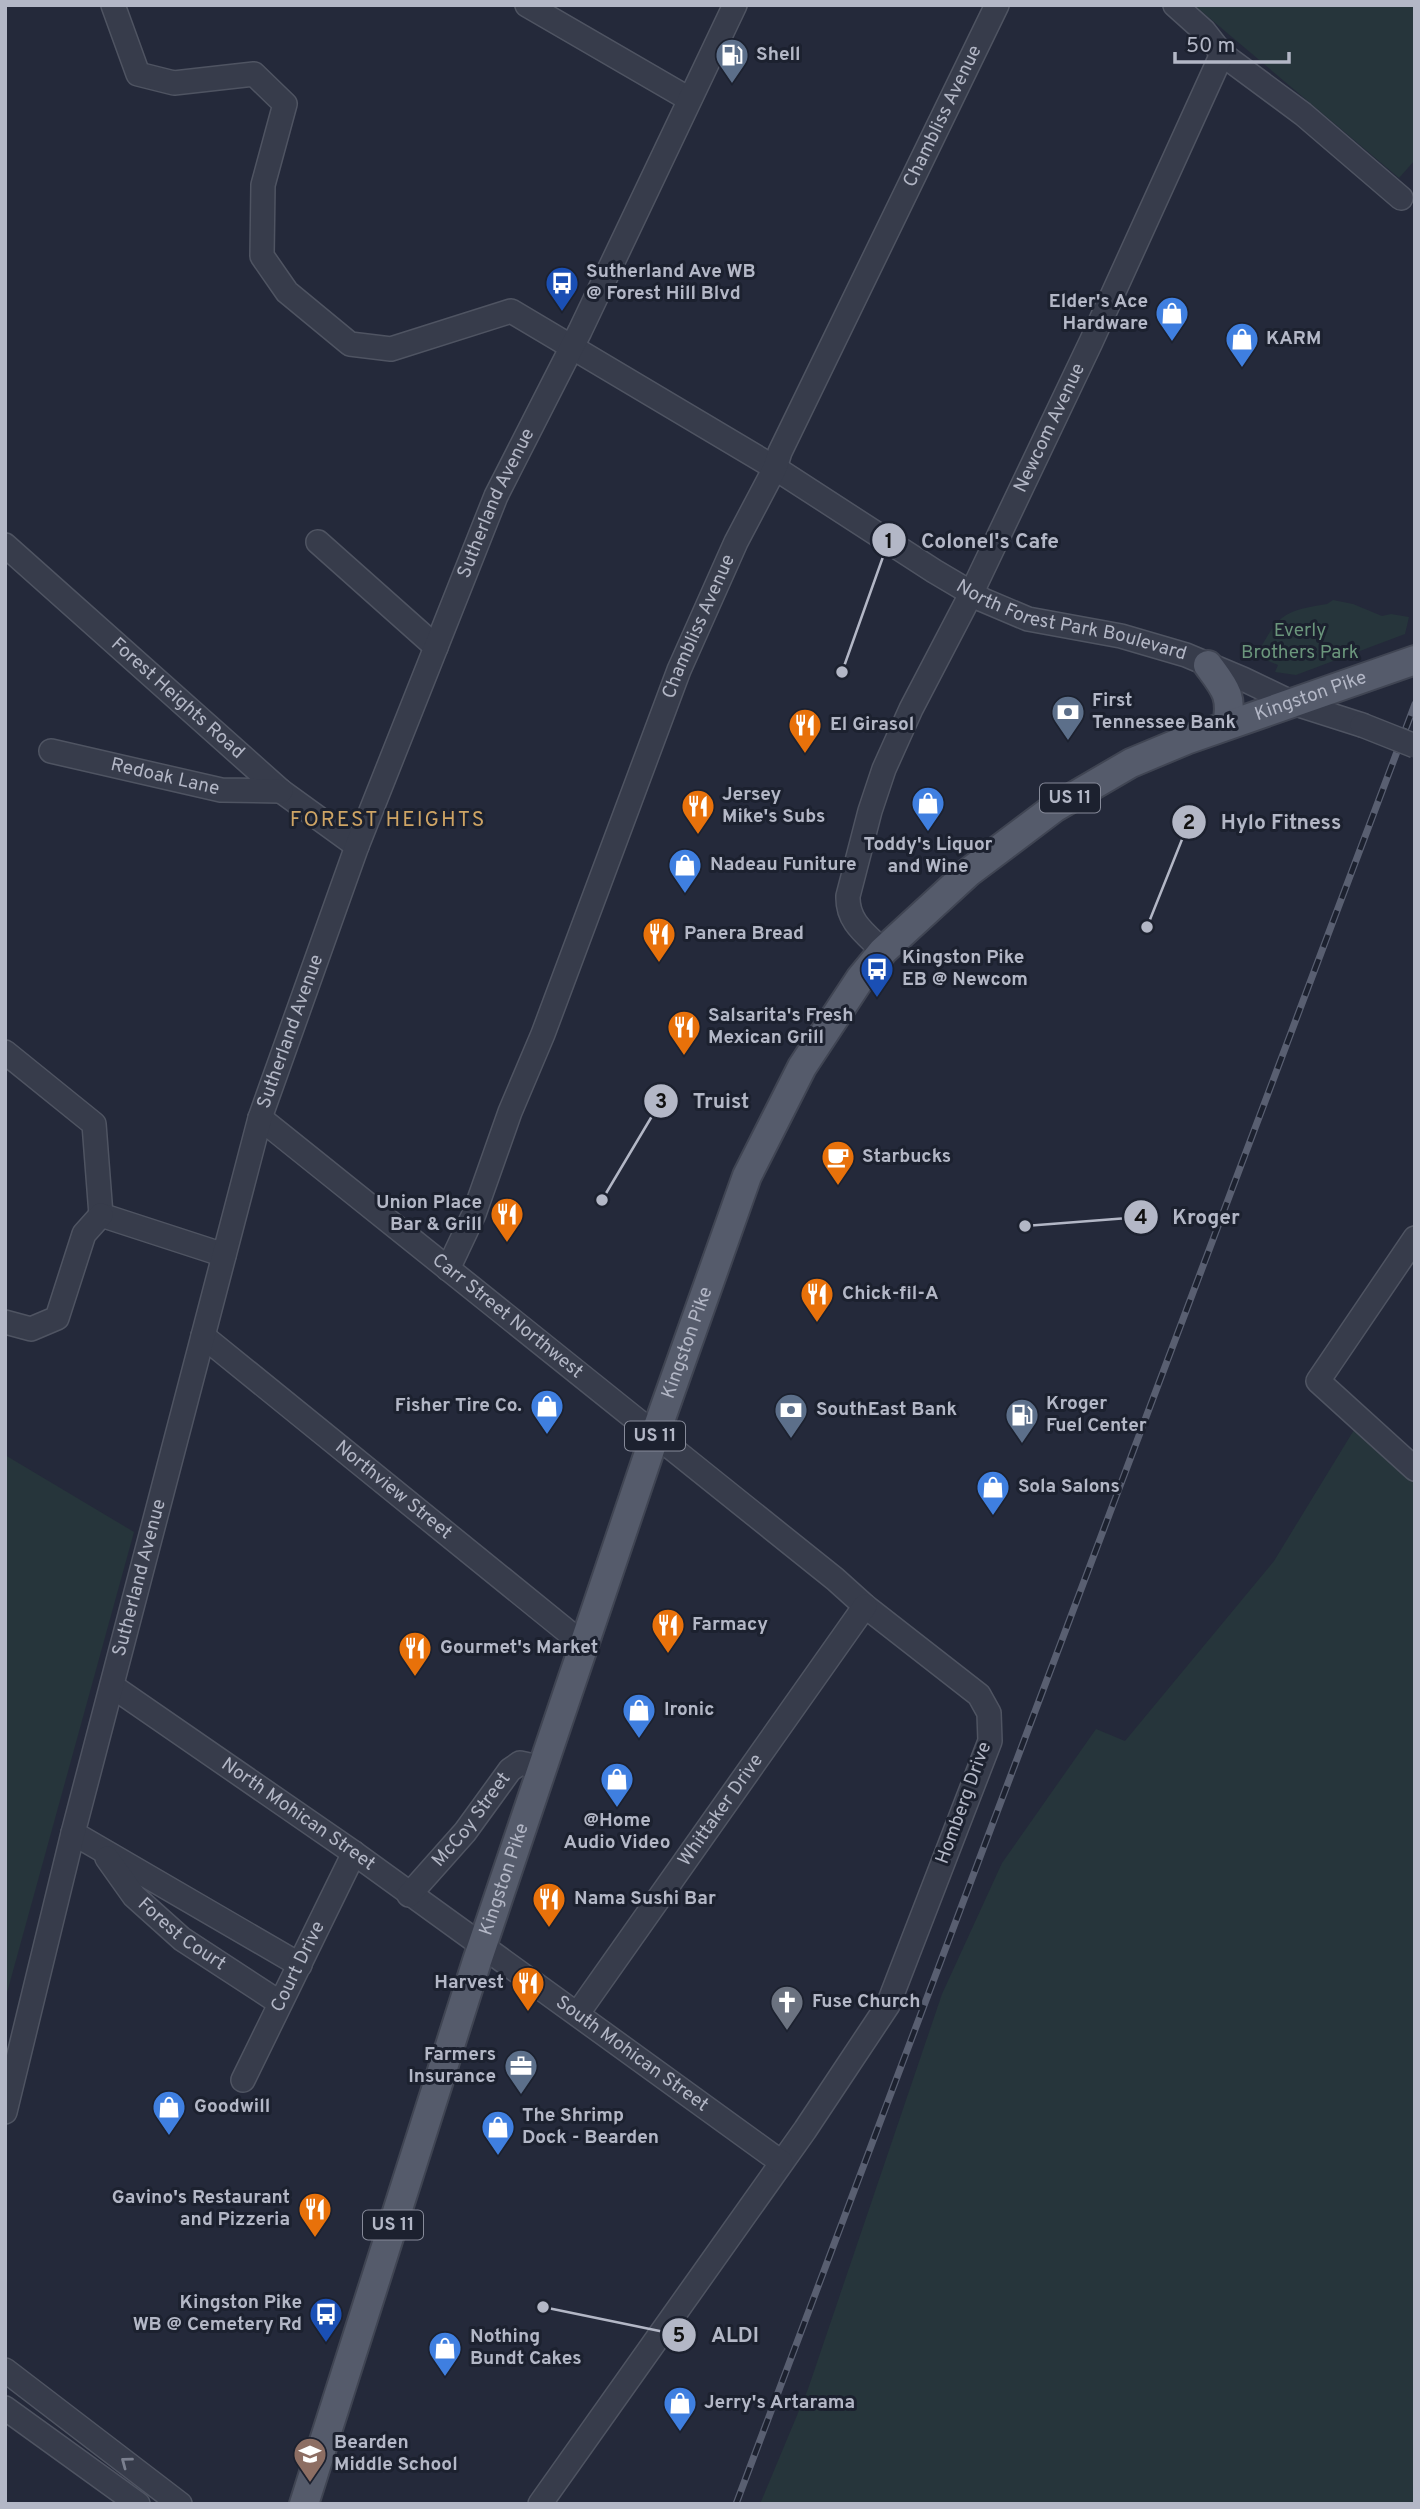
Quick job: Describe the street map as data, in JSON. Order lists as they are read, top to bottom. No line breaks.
{"streets":{"main road":["Kingston Pike","US 11"],"street":["Chambliss Avenue","Newcom Avenue","Sutherland Avenue","North Forest Park Boulevard","Forest Heights Road","Redoak Lane","Carr Street Northwest","Northview Street","Homberg Drive","Whittaker Drive","North Mohican Street","McCoy Street","Forest Court","Court Drive","South Mohican Street"]},"crossings":[["Chambliss Avenue","North Forest Park Boulevard"],["Chambliss Avenue","Carr Street Northwest"],["Newcom Avenue","North Forest Park Boulevard"],["Newcom Avenue","Kingston Pike"],["Sutherland Avenue","North Forest Park Boulevard"],["Sutherland Avenue","Forest Heights Road"],["Sutherland Avenue","Carr Street Northwest"],["Sutherland Avenue","Northview Street"],["Sutherland Avenue","North Mohican Street"],["Sutherland Avenue","Forest Court"],["North Forest Park Boulevard","Kingston Pike"],["Kingston Pike","Carr Street Northwest"],["Kingston Pike","Northview Street"],["Kingston Pike","Homberg Drive"],["Kingston Pike","North Mohican Street"],["Kingston Pike","McCoy Street"],["Kingston Pike","South Mohican Street"],["Forest Heights Road","Redoak Lane"],["Carr Street Northwest","Homberg Drive"],["Homberg Drive","Whittaker Drive"],["Homberg Drive","South Mohican Street"],["Whittaker Drive","South Mohican Street"],["North Mohican Street","McCoy Street"],["North Mohican Street","Court Drive"],["North Mohican Street","South Mohican Street"],["Forest Court","Court Drive"]],"districts":["FOREST HEIGHTS"],"parks":["Everly Brothers Park"],"places":{"fuel station":["Shell","Kroger Fuel Center"],"bus stop":["Sutherland Ave WB @ Forest Hill Blvd","Kingston Pike EB @ Newcom","Kingston Pike WB @ Cemetery Rd"],"shop":["Elder's Ace Hardware","KARM","Toddy's Liquor and Wine","Nadeau Funiture","Fisher Tire Co.","Sola Salons","Ironic","@Home Audio Video","Goodwill","The Shrimp Dock - Bearden","Nothing Bundt Cakes","Jerry's Artarama"],"other":["Colonel's Cafe","Hylo Fitness","Truist","Kroger","ALDI"],"bank":["First Tennessee Bank","SouthEast Bank"],"restaurant":["El Girasol","Jersey Mike's Subs","Panera Bread","Salsarita's Fresh Mexican Grill","Union Place Bar & Grill","Chick-fil-A","Farmacy","Gourmet's Market","Nama Sushi Bar","Harvest","Gavino's Restaurant and Pizzeria"],"cafe":["Starbucks"],"church":["Fuse Church"],"office":["Farmers Insurance"],"school or university":["Bearden Middle School"]},"scale_bar":"50 m"}
